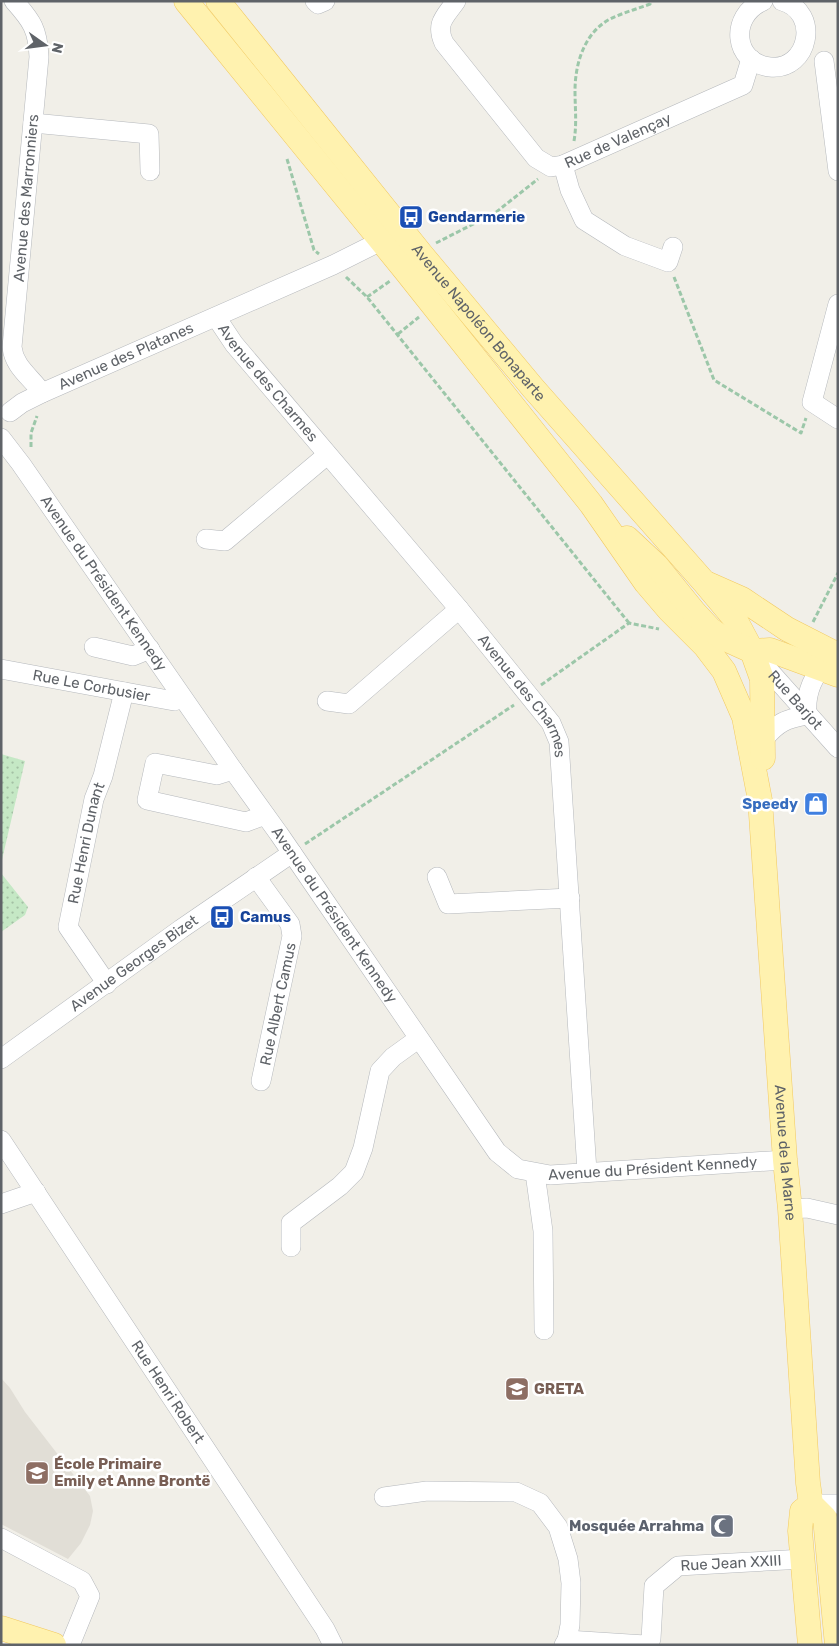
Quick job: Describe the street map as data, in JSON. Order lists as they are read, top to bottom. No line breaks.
{"streets":{"main road":["Avenue Napoléon Bonaparte","Avenue de la Marne"],"street":["Rue de Valençay","Avenue des Marronniers","Avenue des Platanes","Avenue des Charmes","Avenue du Président Kennedy","Rue Le Corbusier","Rue Barjot","Rue Henri Dunant","Avenue Georges Bizet","Rue Albert Camus","Rue Henri Robert","Rue Jean XXIII"]},"crossings":[["Avenue des Marronniers","Avenue des Platanes"],["Avenue Napoléon Bonaparte","Avenue des Platanes"],["Avenue Napoléon Bonaparte","Rue Barjot"],["Avenue Napoléon Bonaparte","Avenue de la Marne"],["Avenue des Platanes","Avenue des Charmes"],["Avenue des Platanes","Avenue du Président Kennedy"],["Avenue des Charmes","Avenue du Président Kennedy"],["Avenue du Président Kennedy","Rue Le Corbusier"],["Avenue du Président Kennedy","Avenue Georges Bizet"],["Avenue du Président Kennedy","Avenue de la Marne"],["Rue Le Corbusier","Rue Henri Dunant"],["Rue Barjot","Avenue de la Marne"],["Rue Henri Dunant","Avenue Georges Bizet"],["Avenue Georges Bizet","Rue Albert Camus"]],"places":{"bus stop":["Gendarmerie","Camus"],"shop":["Speedy"],"school or university":["GRETA","École Primaire Emily et Anne Brontë"],"mosque":["Mosquée Arrahma"]},"north":"right"}
